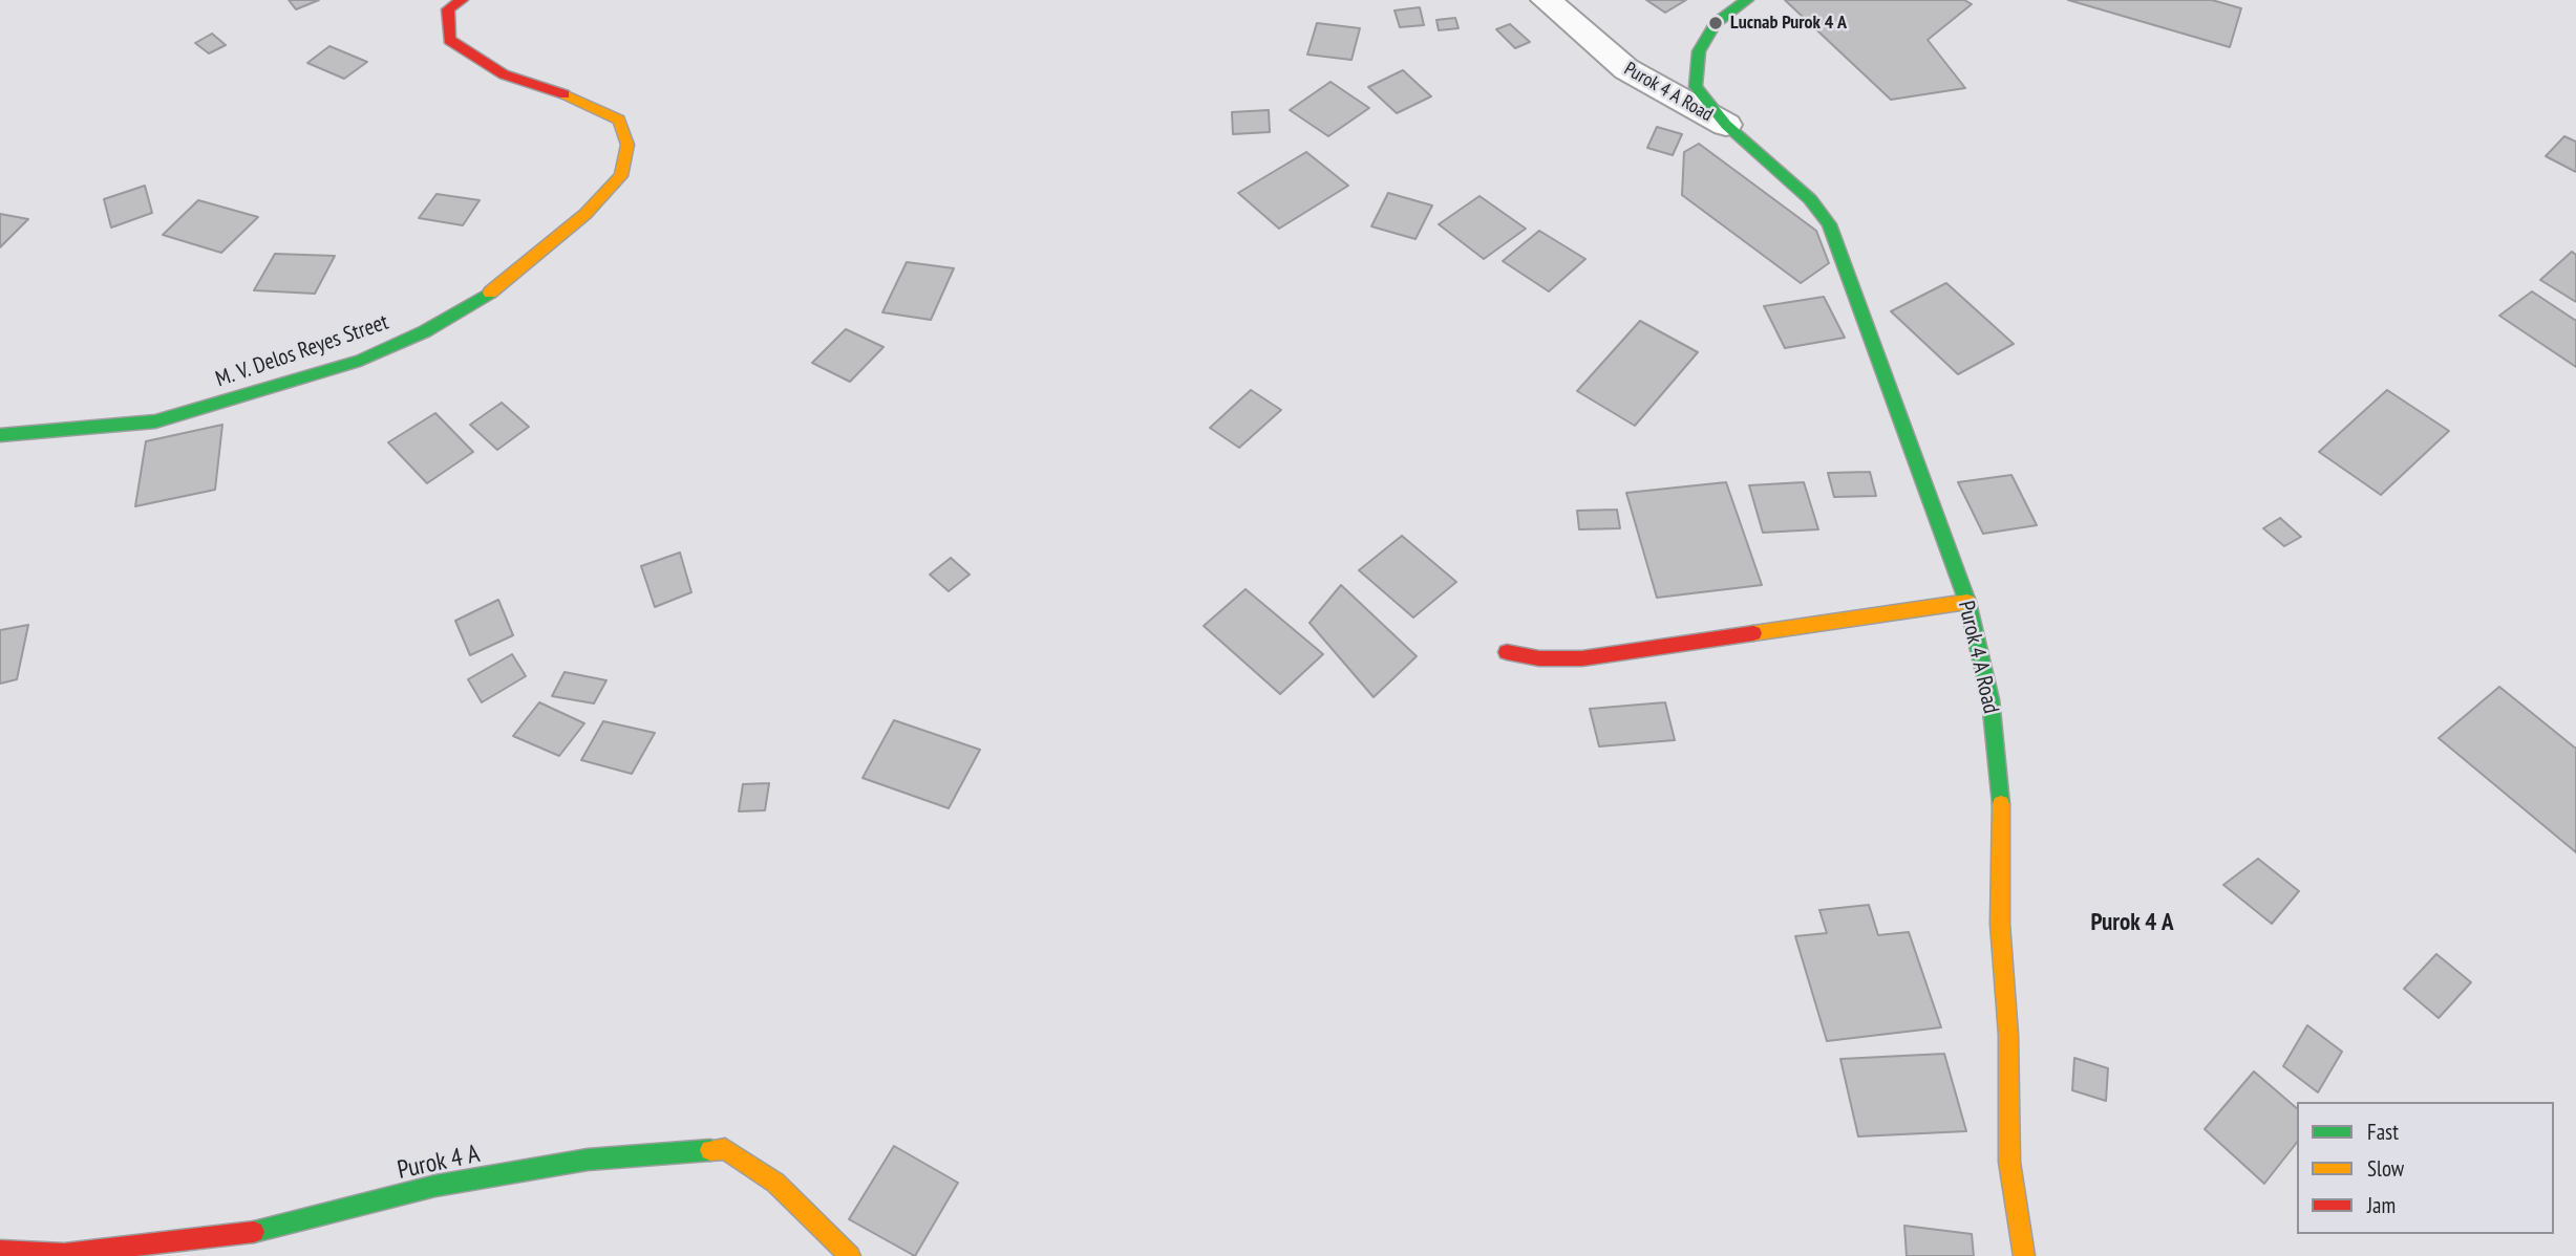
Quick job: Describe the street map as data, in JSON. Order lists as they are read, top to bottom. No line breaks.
{"streets":{"street":["Purok 4 A Road","M. V. Delos Reyes Street","Purok 4 A"]},"districts":["Purok 4 A"],"places":["Lucnab Purok 4 A"],"legend":["Fast","Slow","Jam"]}
